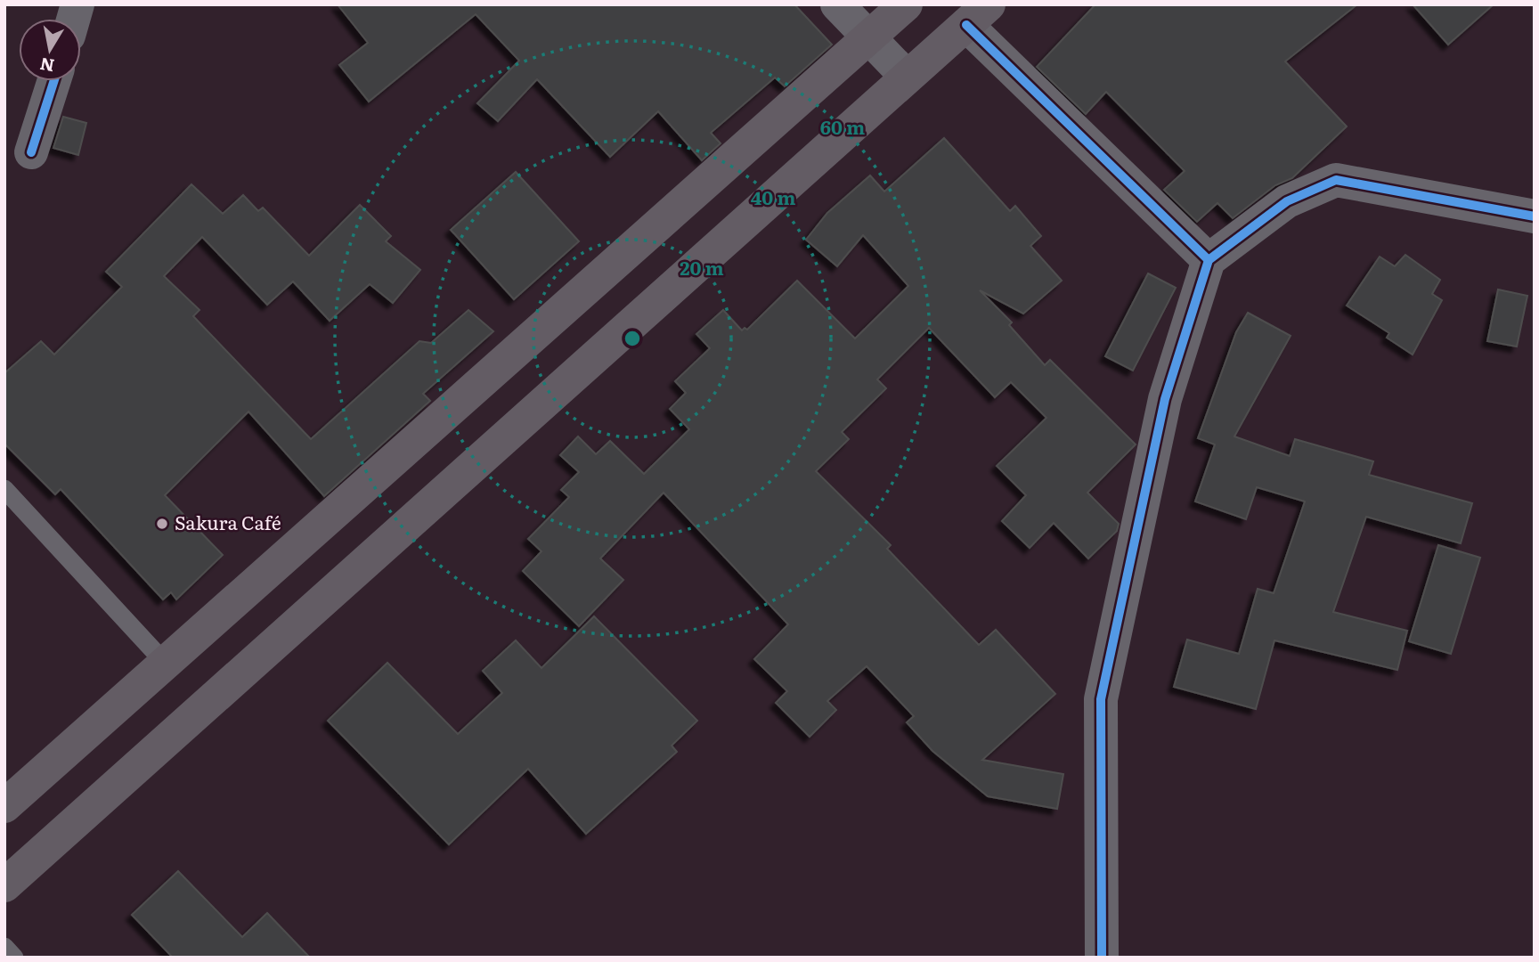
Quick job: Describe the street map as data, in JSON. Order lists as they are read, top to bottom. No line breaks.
{"places":["Sakura Café"],"north":"bottom","rings":["60 m","40 m","20 m"]}
